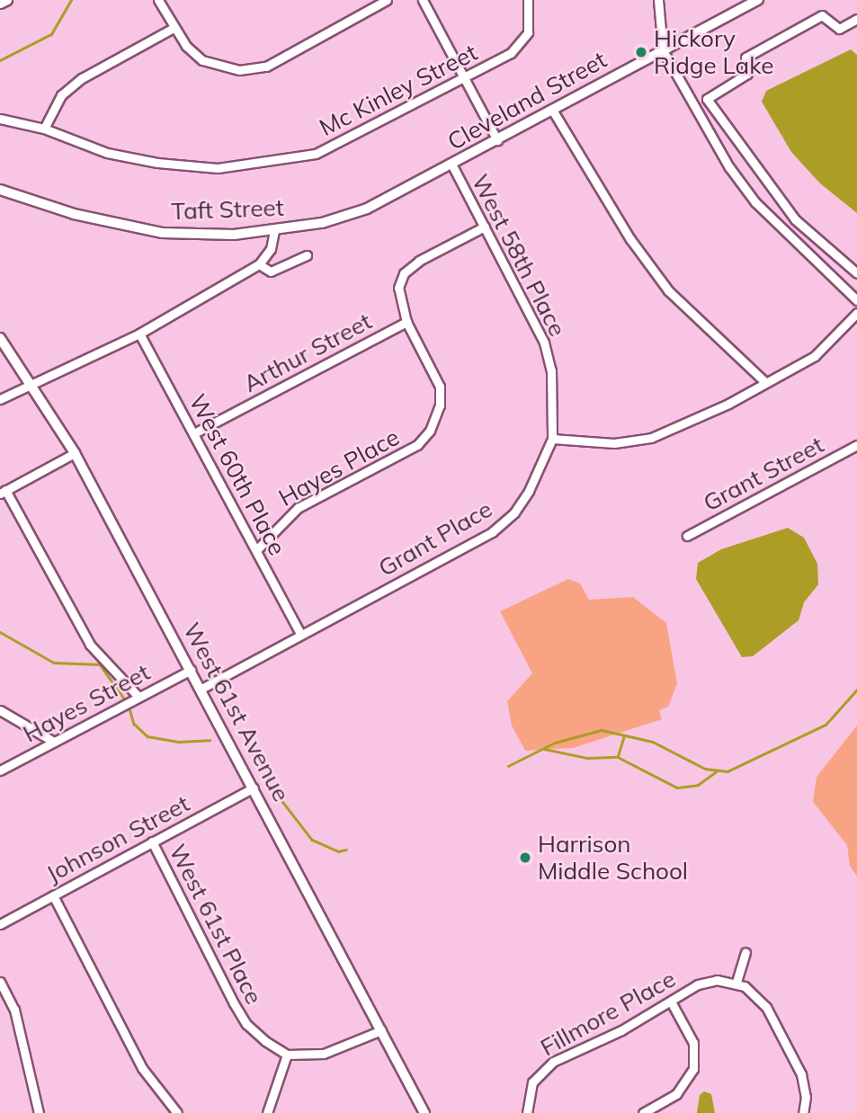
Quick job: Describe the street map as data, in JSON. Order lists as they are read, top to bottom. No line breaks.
{"streets":{"main road":["Cleveland Street","Taft Street","West 61st Avenue"],"street":["Mc Kinley Street","West 58th Place","Arthur Street","Hayes Place","Grant Street","West 60th Place","Grant Place","Hayes Street","Johnson Street","West 61st Place","Fillmore Place"]},"crossings":[["Cleveland Street","Taft Street"],["Cleveland Street","West 58th Place"],["West 58th Place","Arthur Street"],["West 58th Place","Grant Place"],["Arthur Street","Hayes Place"],["Arthur Street","West 60th Place"],["Hayes Place","West 60th Place"],["West 60th Place","Grant Place"],["Grant Place","West 61st Avenue"],["Hayes Street","West 61st Avenue"],["West 61st Avenue","Johnson Street"],["Johnson Street","West 61st Place"]],"places":["Hickory Ridge Lake","Harrison Middle School"]}
